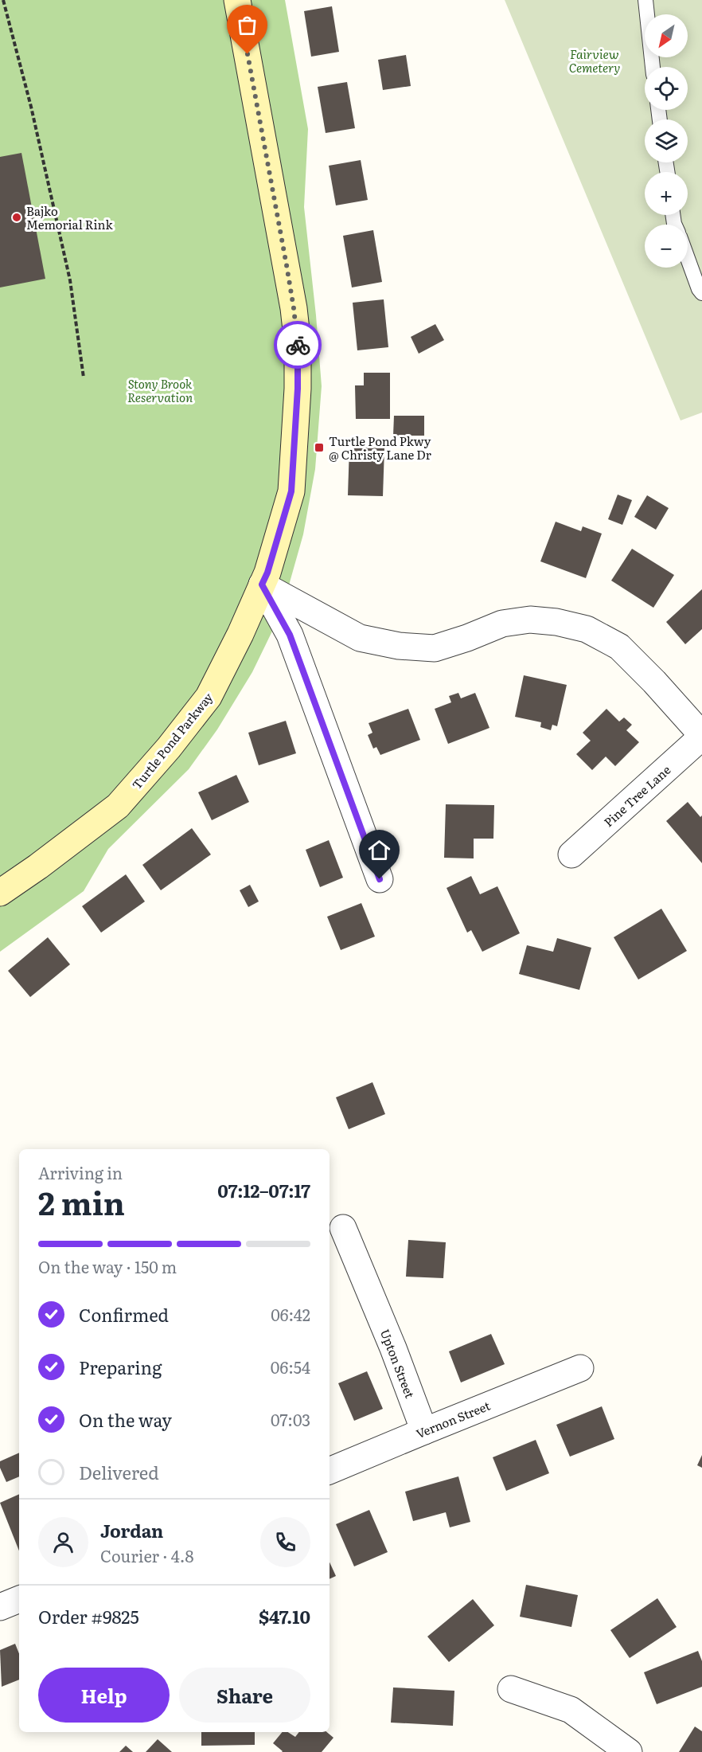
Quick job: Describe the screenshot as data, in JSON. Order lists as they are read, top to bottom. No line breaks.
{"streets":{"main road":["Turtle Pond Parkway"],"street":["Pine Tree Lane","Upton Street","Vernon Street"]},"crossings":[["Upton Street","Vernon Street"]],"parks":["Fairview Cemetery","Stony Brook Reservation"],"places":{"other":["Bajko Memorial Rink"],"transit":["Turtle Pond Pkwy @ Christy Lane Dr"]},"north":"bottom left","page":{"map_buttons":["+","−"],"heading":["2 min","Arriving in","07:12–07:17"],"panel":["Jordan","Courier · 4.8","Order #9825","$47.10"],"bar":"On the way · 150 m","list":[["Confirmed","06:42"],["Preparing","06:54"],["On the way","07:03"],"Delivered"],"buttons":["Help","Share"]}}
